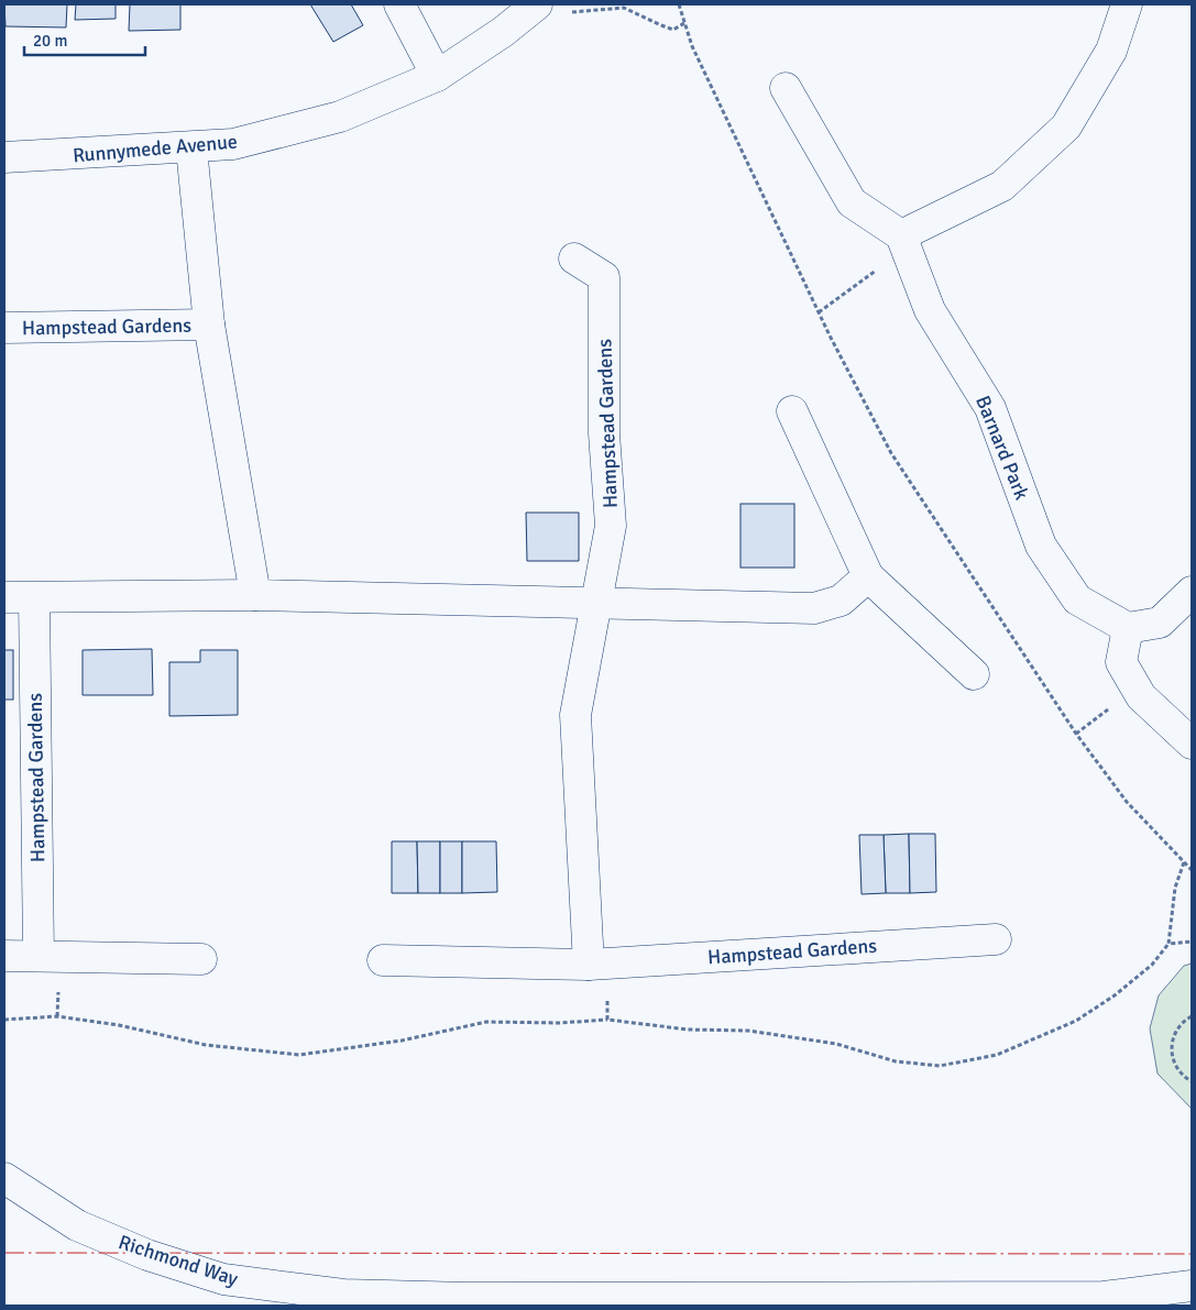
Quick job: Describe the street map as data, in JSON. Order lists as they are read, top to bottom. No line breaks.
{"streets":{"street":["Runnymede Avenue","Hampstead Gardens","Barnard Park","Richmond Way"]},"crossings":[["Runnymede Avenue","Hampstead Gardens"]],"scale_bar":"20 m"}
